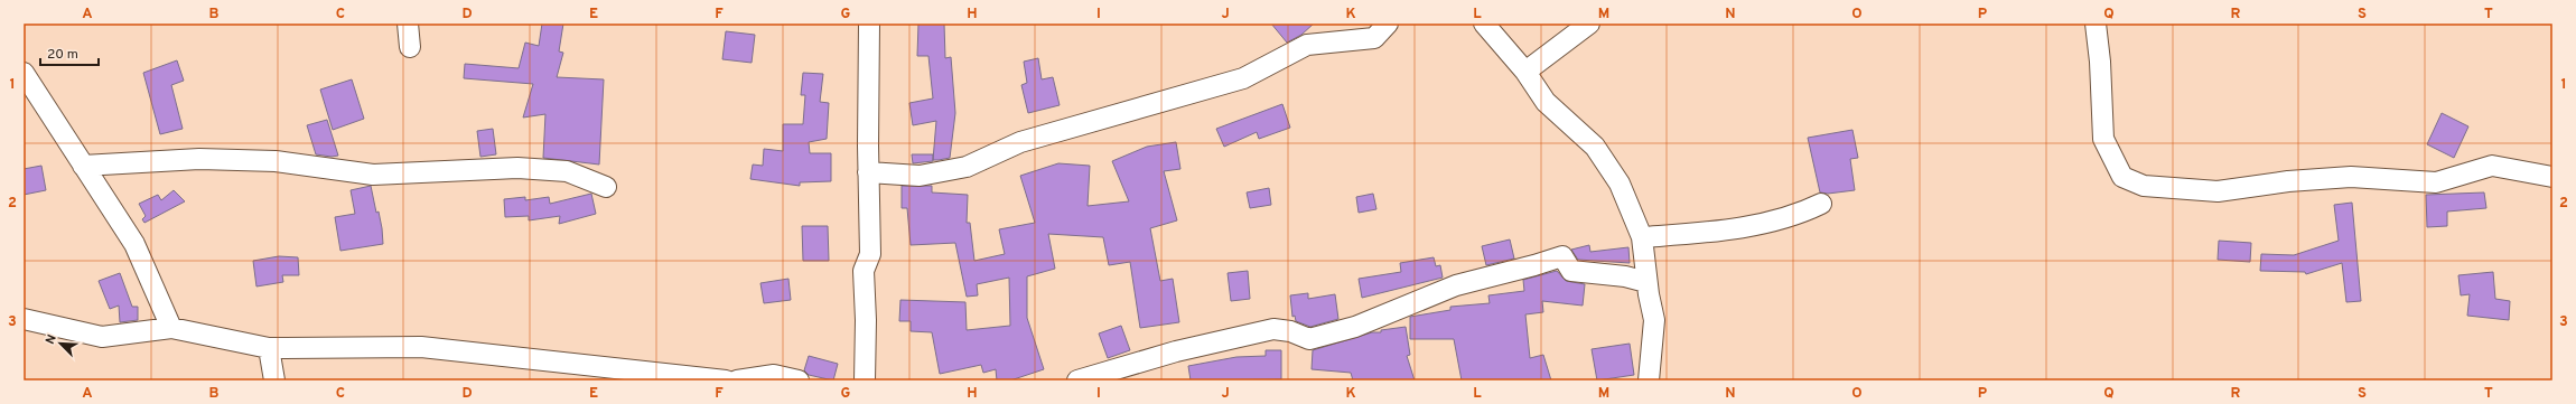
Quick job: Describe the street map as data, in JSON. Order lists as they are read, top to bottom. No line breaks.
{"scale_bar":"20 m","north":"top left","grid":{"columns":["A","B","C","D","E","F","G","H","I","J","K","L","M","N","O","P","Q","R","S","T"],"rows":["1","2","3"]}}
